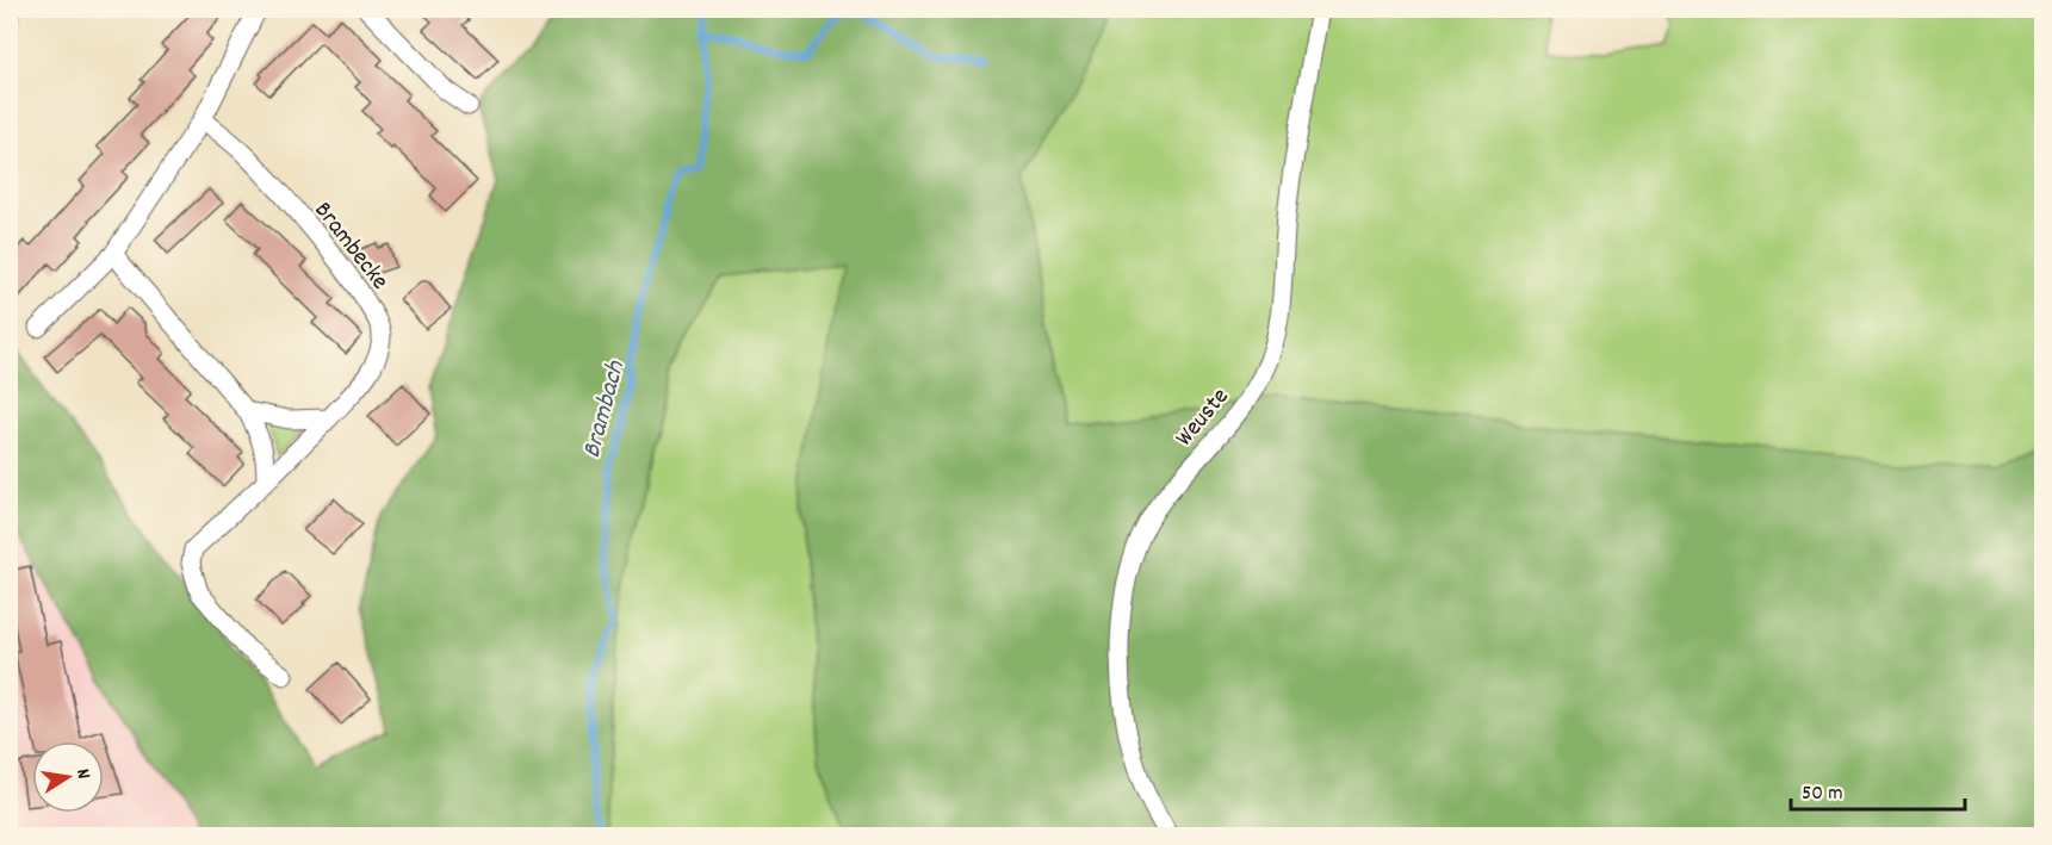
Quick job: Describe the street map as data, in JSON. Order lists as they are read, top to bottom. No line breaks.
{"streets":{"street":["Brambecke","Weuste"]},"water":["Brambach"],"scale_bar":"50 m","north":"right"}
